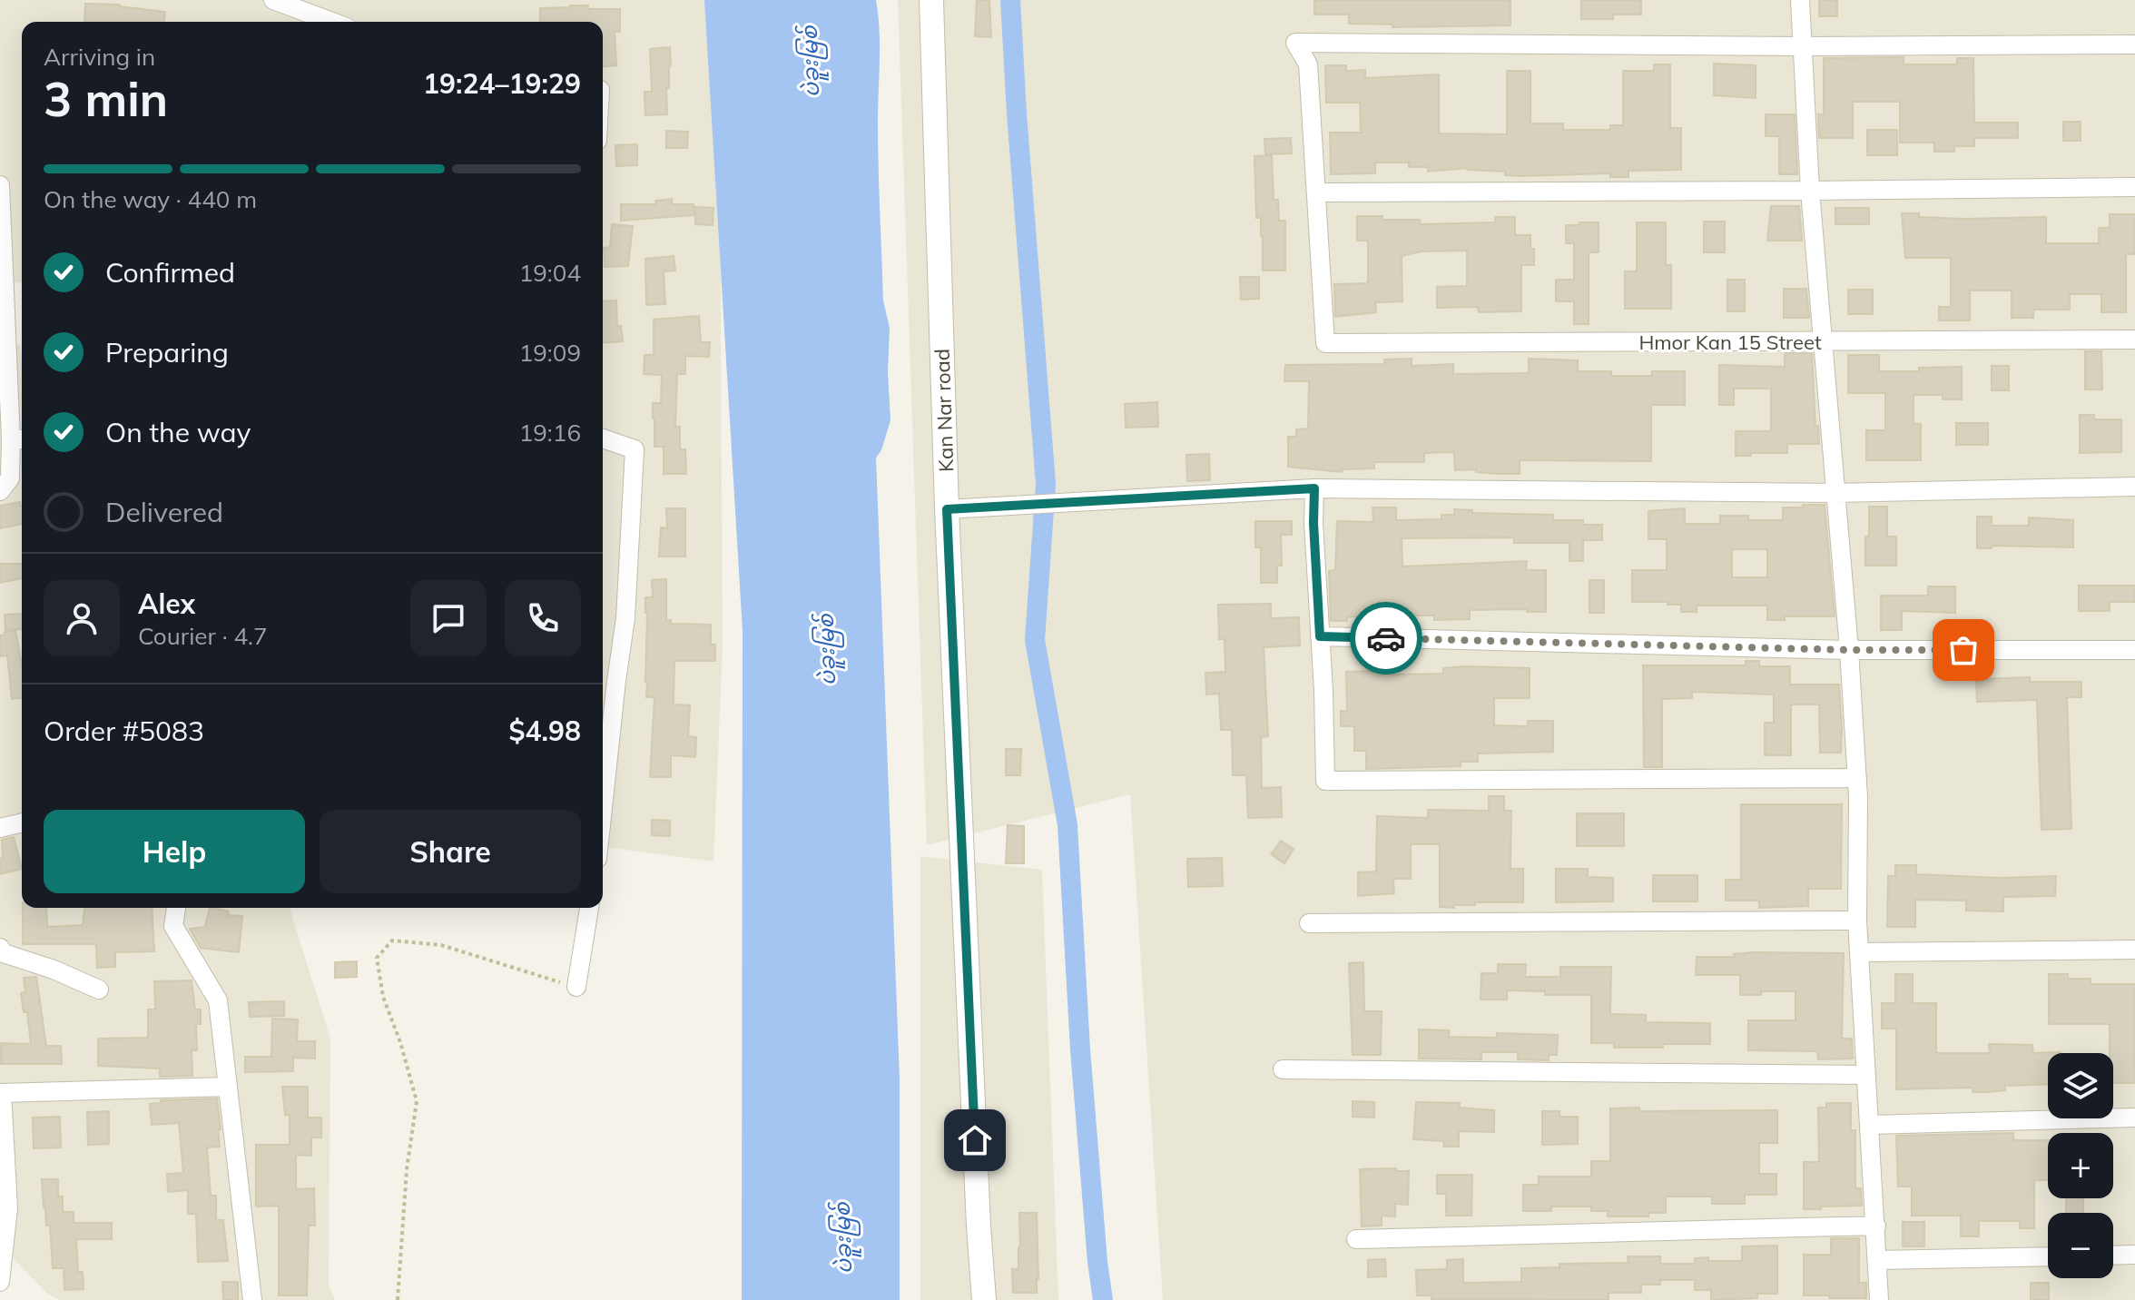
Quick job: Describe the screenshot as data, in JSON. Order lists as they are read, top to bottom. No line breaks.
{"streets":{"street":["Hmor Kan 15 Street","Kan Nar road"]},"water":["ပဲခူးမြစ်"],"page":{"heading":["3 min","Arriving in","19:24–19:29"],"panel":["Alex","Courier · 4.7","Order #5083","$4.98"],"bar":"On the way · 440 m","list":[["Confirmed","19:04"],["Preparing","19:09"],["On the way","19:16"],"Delivered"],"buttons":["Help","Share"],"map_buttons":["+","−"]}}
